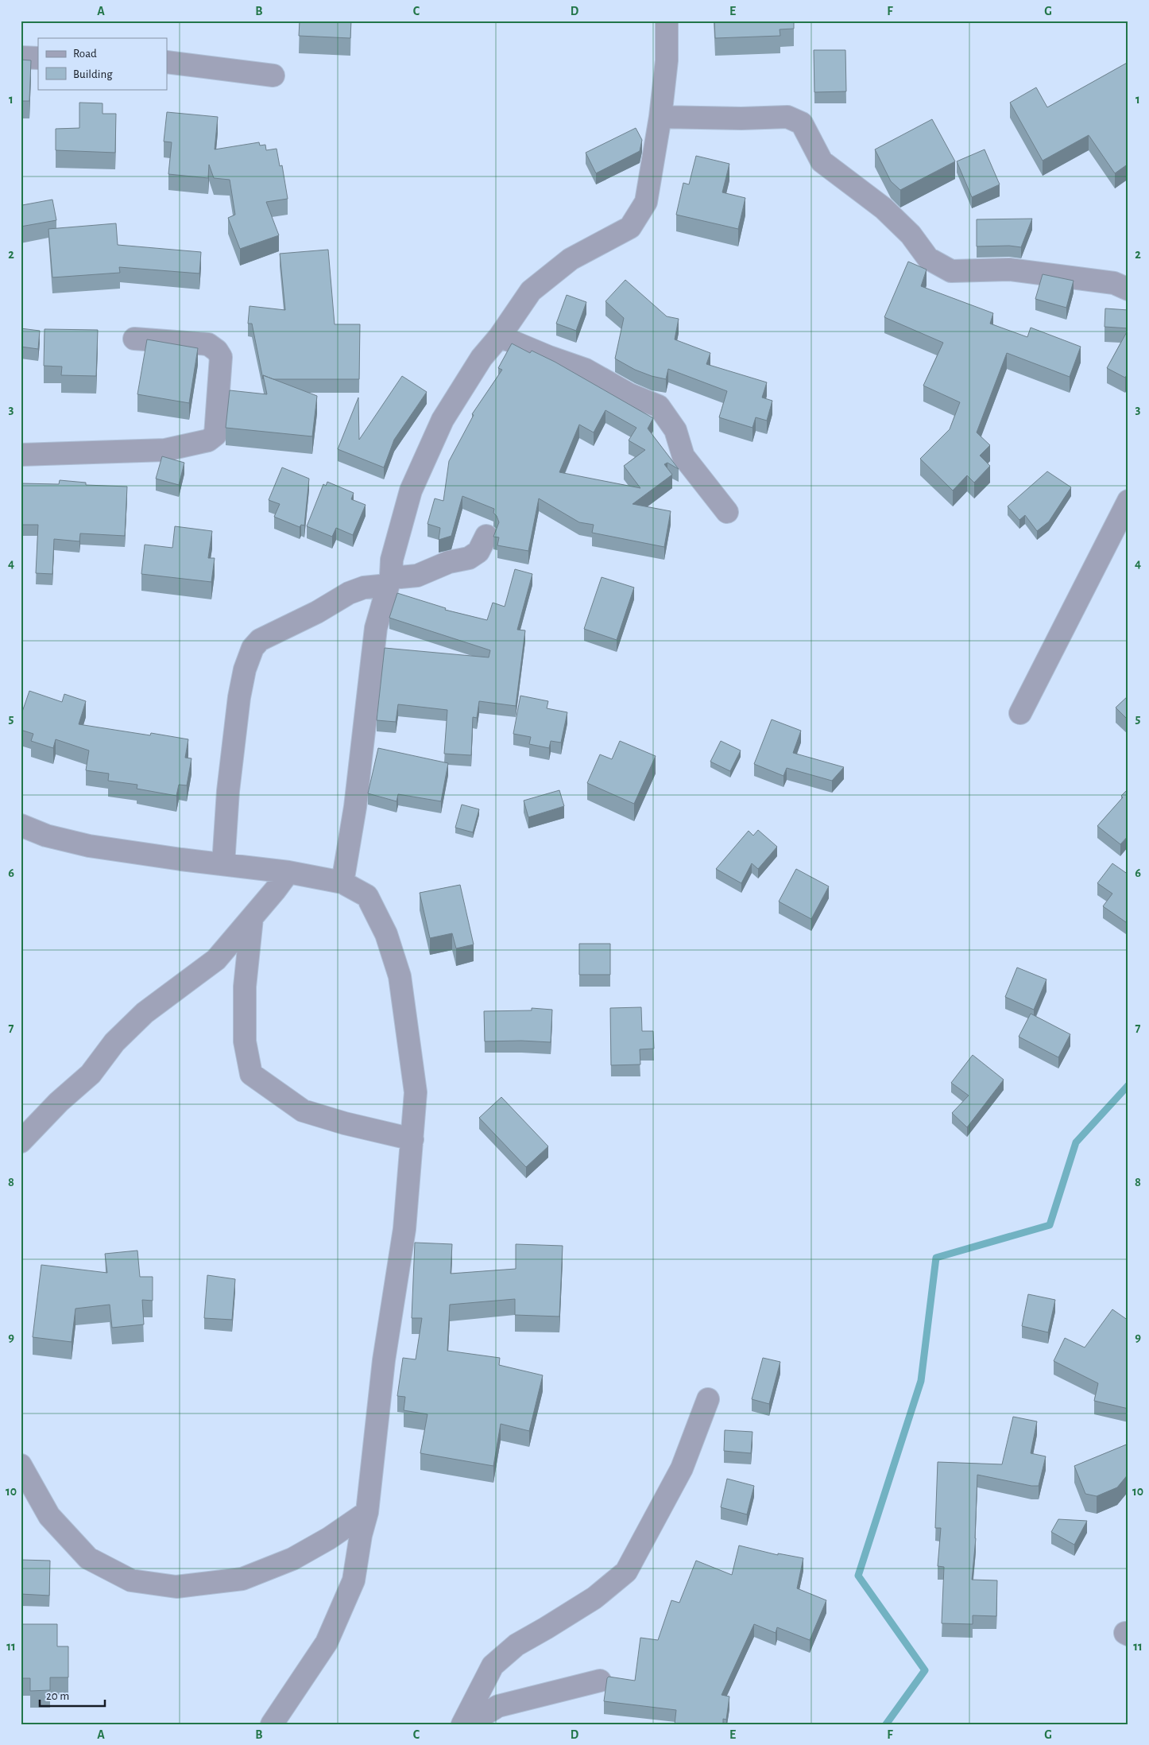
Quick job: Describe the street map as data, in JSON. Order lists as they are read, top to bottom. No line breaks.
{"legend":["Road","Building"],"scale_bar":"20 m","grid":{"columns":["A","B","C","D","E","F","G"],"rows":["1","2","3","4","5","6","7","8","9","10","11"]}}
